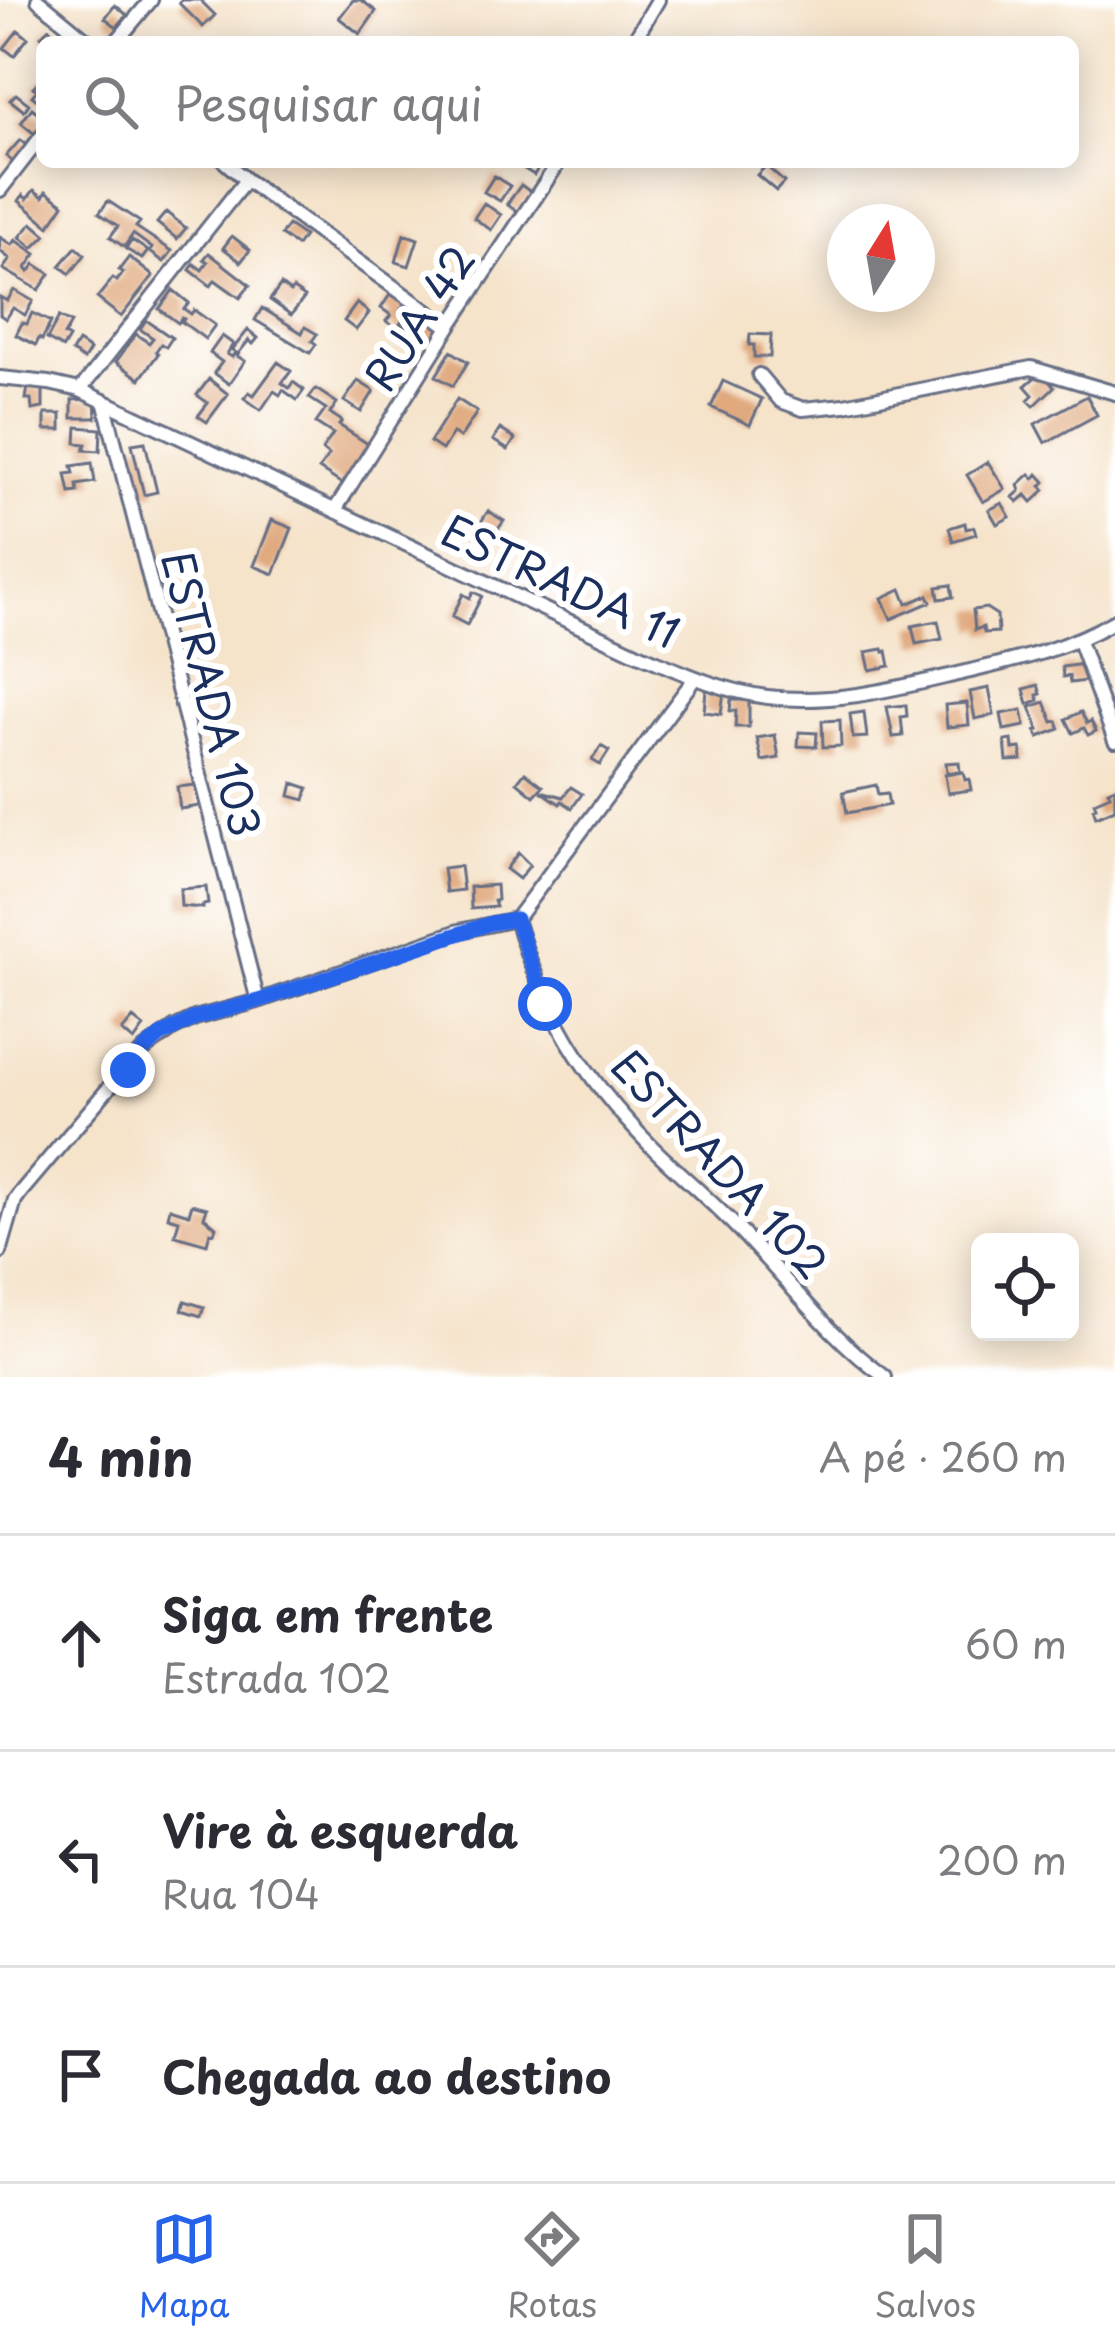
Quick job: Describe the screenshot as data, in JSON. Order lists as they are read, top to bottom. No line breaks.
{"streets":{"street":["RUA 42","ESTRADA 11","ESTRADA 103","ESTRADA 102"]},"crossings":[["RUA 42","ESTRADA 11"],["ESTRADA 11","ESTRADA 103"]],"north":"top","page":{"search":"Pesquisar aqui","heading":["4 min","A pé · 260 m"],"list":[["Siga em frente","Estrada 102","60 m"],["Vire à esquerda","Rua 104","200 m"],"Chegada ao destino"],"nav":["Mapa","Rotas","Salvos"]}}
